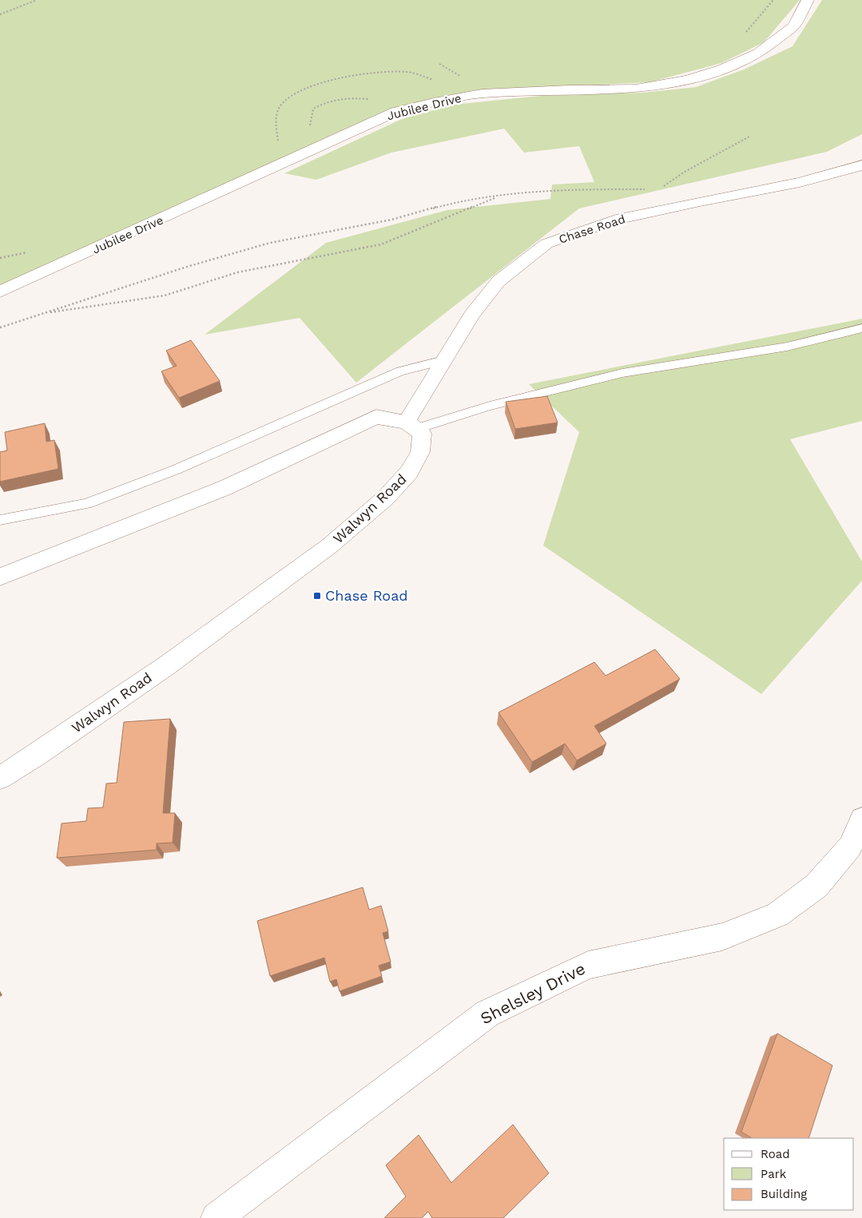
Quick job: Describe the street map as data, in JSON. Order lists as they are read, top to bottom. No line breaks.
{"streets":{"main road":["Jubilee Drive","Chase Road","Walwyn Road","Shelsley Drive"]},"crossings":[["Chase Road","Walwyn Road"]],"places":{"transit":["Chase Road"]},"legend":["Road","Park","Building"]}
